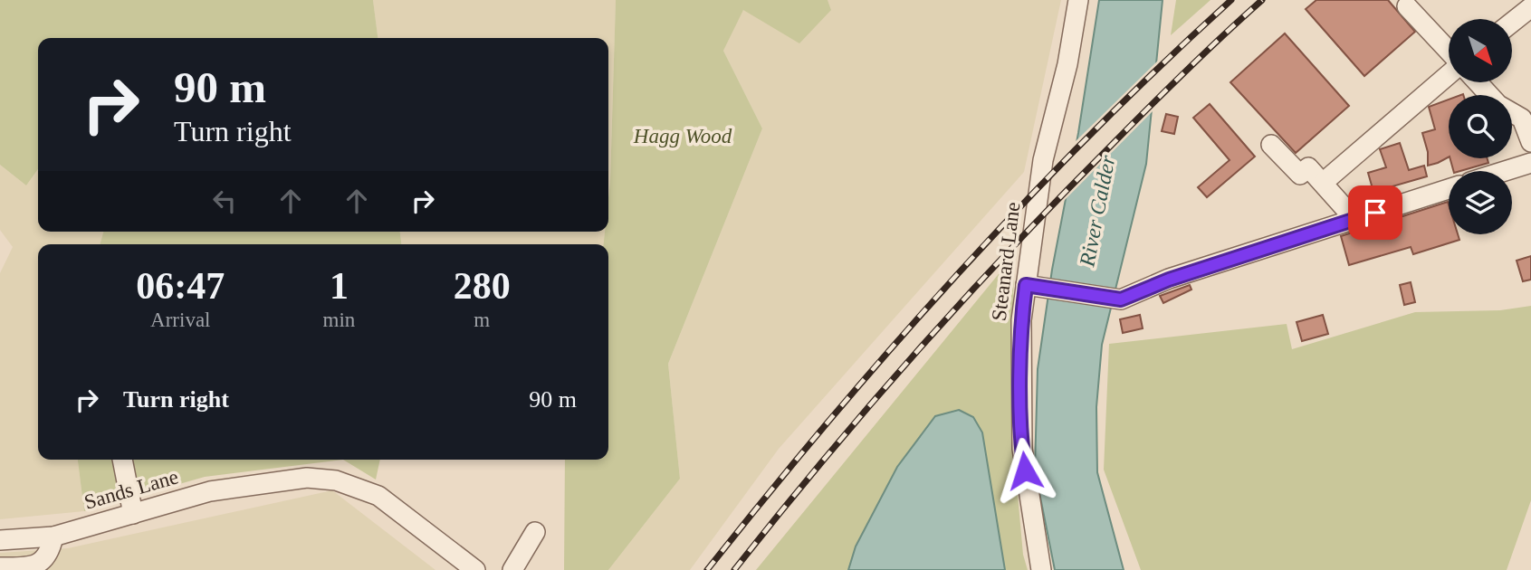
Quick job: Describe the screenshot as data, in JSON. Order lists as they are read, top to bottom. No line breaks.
{"streets":{"street":["Steanard Lane","Sands Lane"]},"water":["River Calder"],"parks":["Hagg Wood"],"north":"bottom right","page":{"turn":["90 m","Turn right"],"eta":["06:47","Arrival","1","min","280","m"],"list":[{"name":"Turn right","value":"90 m"}]}}
